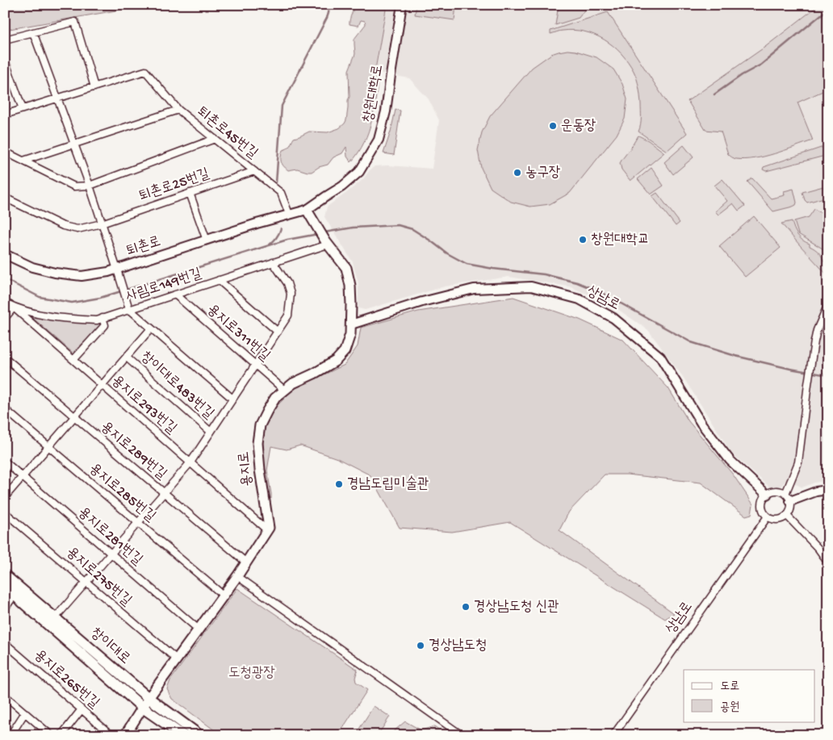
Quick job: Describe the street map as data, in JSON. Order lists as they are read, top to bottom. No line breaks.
{"streets":{"main road":["용지로","창이대로"],"street":["창원대학로","퇴촌로45번길","퇴촌로25번길","퇴촌로","사림로149번길","상남로","용지로311번길","창이대로483번길","용지로293번길","용지로289번길","용지로285번길","용지로281번길","용지로275번길","용지로265번길"]},"crossings":[["창원대학로","퇴촌로45번길"],["창원대학로","퇴촌로"],["창원대학로","용지로"],["퇴촌로45번길","퇴촌로25번길"],["퇴촌로45번길","퇴촌로"],["사림로149번길","용지로311번길"],["사림로149번길","창이대로483번길"],["사림로149번길","용지로293번길"],["사림로149번길","용지로"],["상남로","용지로"],["용지로311번길","창이대로483번길"],["용지로311번길","용지로"],["창이대로483번길","용지로293번길"],["창이대로483번길","용지로289번길"],["창이대로483번길","용지로285번길"],["창이대로483번길","용지로281번길"],["창이대로483번길","용지로275번길"],["창이대로483번길","창이대로"],["용지로293번길","용지로"]],"parks":["도청광장"],"places":["운동장","농구장","창원대학교","경남도립미술관","경상남도청 신관","경상남도청"],"legend":["도로","공원"]}
